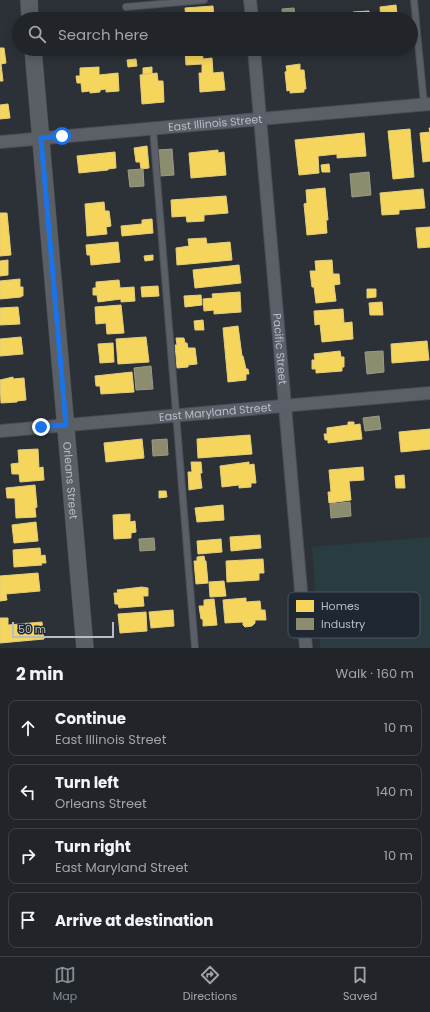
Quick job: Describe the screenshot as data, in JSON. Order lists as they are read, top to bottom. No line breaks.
{"streets":{"main road":["Orleans Street"],"street":["East Illinois Street","Pacific Street","East Maryland Street"]},"crossings":[["East Illinois Street","Pacific Street"],["East Illinois Street","Orleans Street"],["Pacific Street","East Maryland Street"],["East Maryland Street","Orleans Street"]],"legend":["Homes","Industry"],"scale_bar":"50 m","page":{"search":"Search here","scale":"50 m","heading":["2 min","Walk · 160 m"],"list":[["Continue","East Illinois Street","10 m"],["Turn left","Orleans Street","140 m"],["Turn right","East Maryland Street","10 m"],"Arrive at destination"],"nav":["Map","Directions","Saved"]}}
